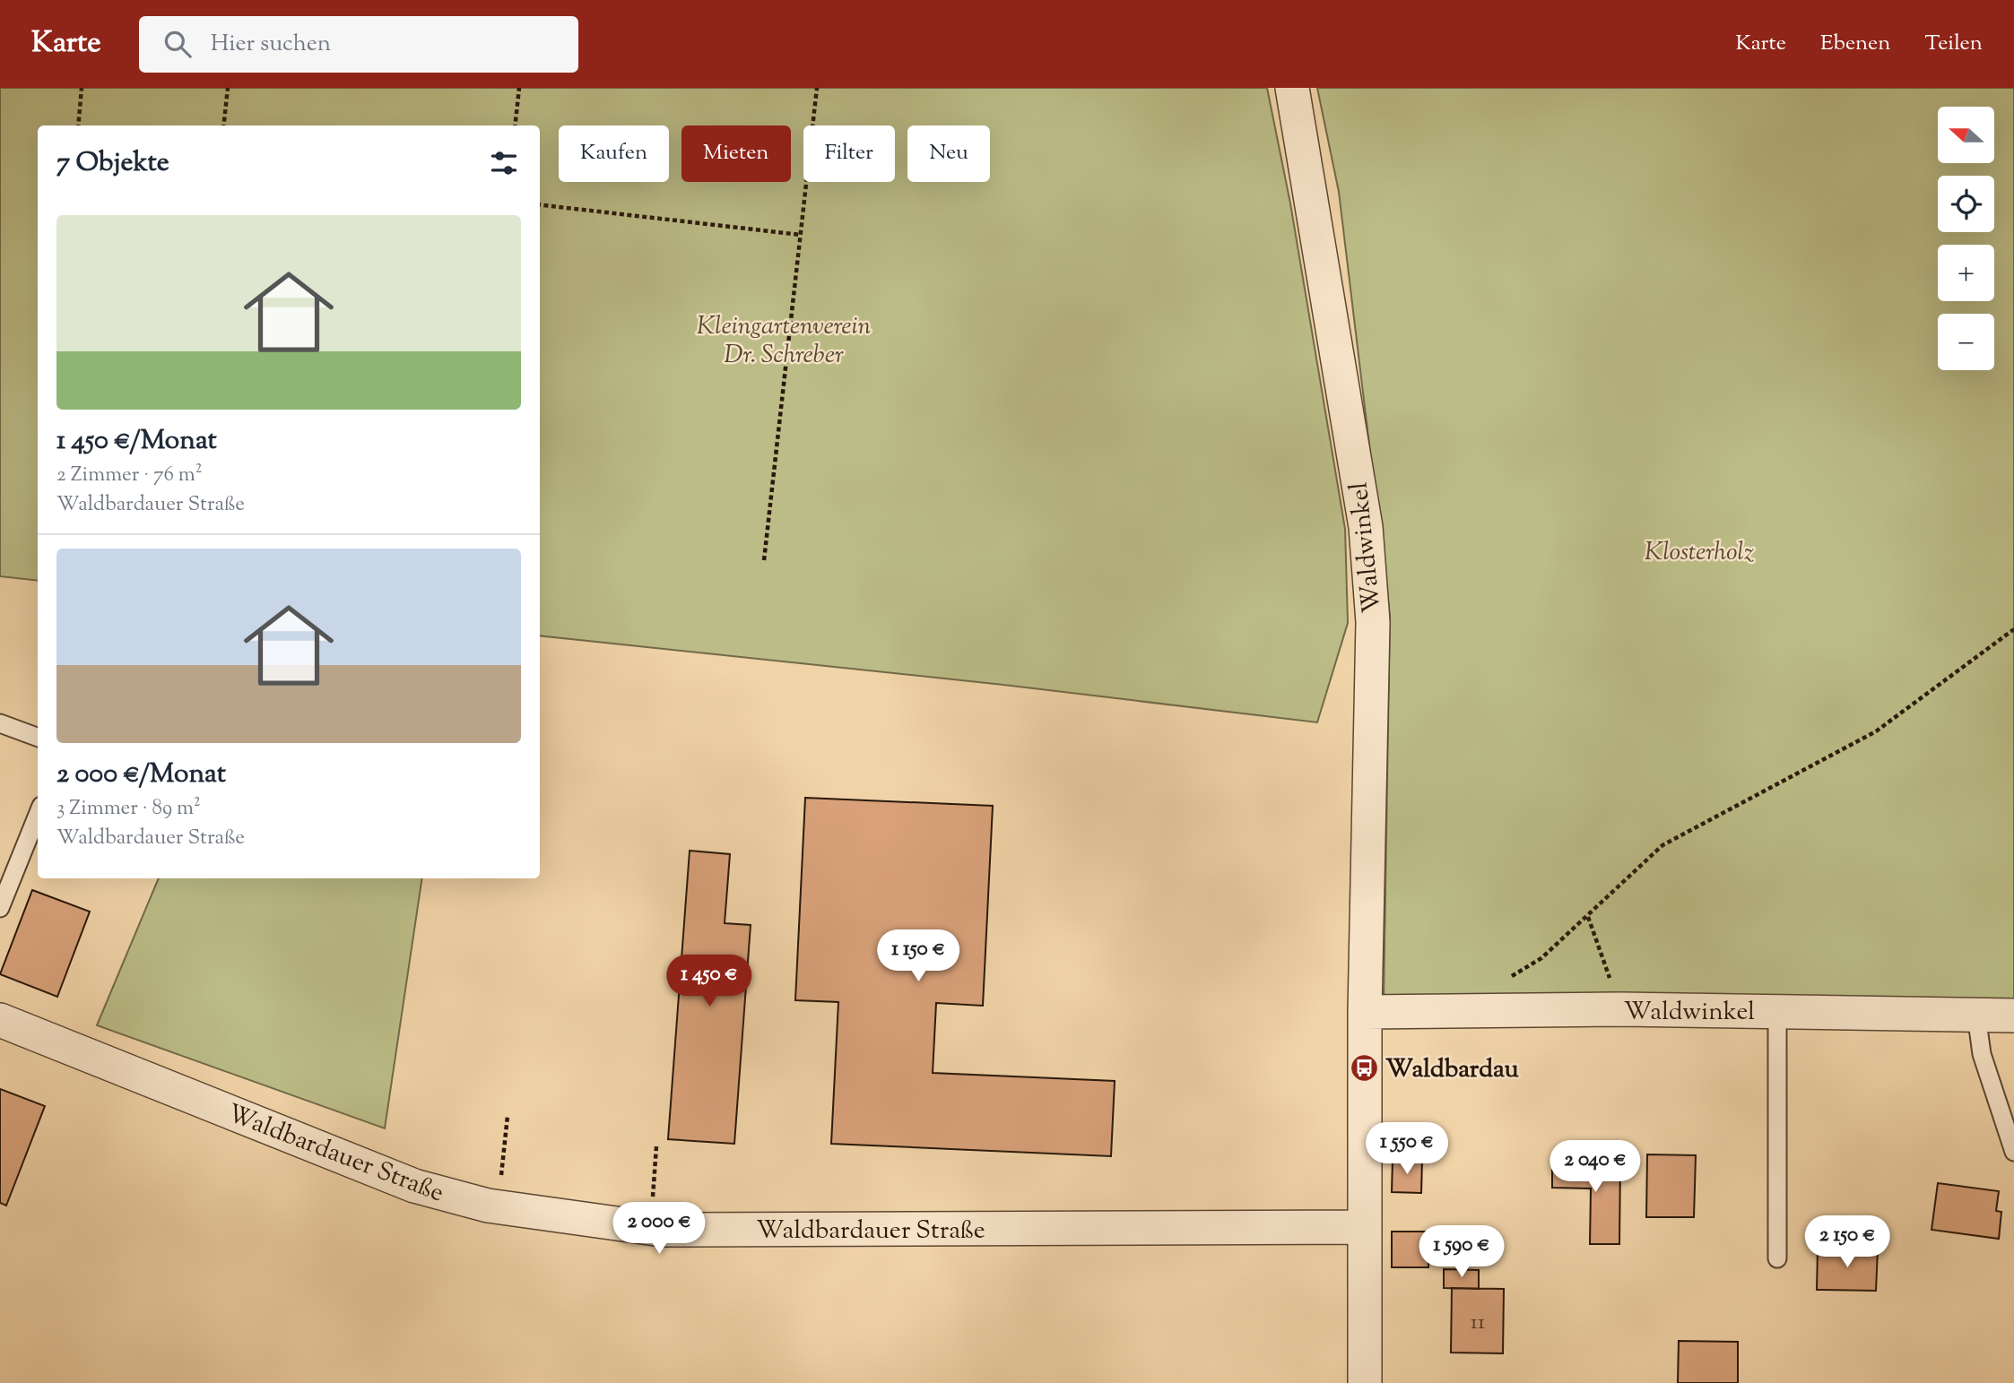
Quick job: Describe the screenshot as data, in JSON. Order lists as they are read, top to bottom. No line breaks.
{"streets":{"street":["Waldwinkel","Waldbardauer Straße"]},"crossings":[["Waldwinkel","Waldbardauer Straße"]],"parks":["Kleingartenverein Dr. Schreber","Klosterholz"],"places":{"bus stop":["Waldbardau"]},"house_numbers":["11"],"north":"left","page":{"header":"Karte","search":"Hier suchen","nav":["Karte","Ebenen","Teilen"],"map_buttons":["+","−"],"chip":["Kaufen","Mieten","Filter","Neu"],"heading":"7 Objekte","list":[{"name":"1 450 €/Monat","note":"2 Zimmer · 76 m² · Waldbardauer Straße"},{"name":"2 000 €/Monat","note":"3 Zimmer · 89 m² · Waldbardauer Straße"}],"price":["1 150 €","1 450 €","1 550 €","2 040 €","2 000 €","2 150 €","1 590 €"]}}
